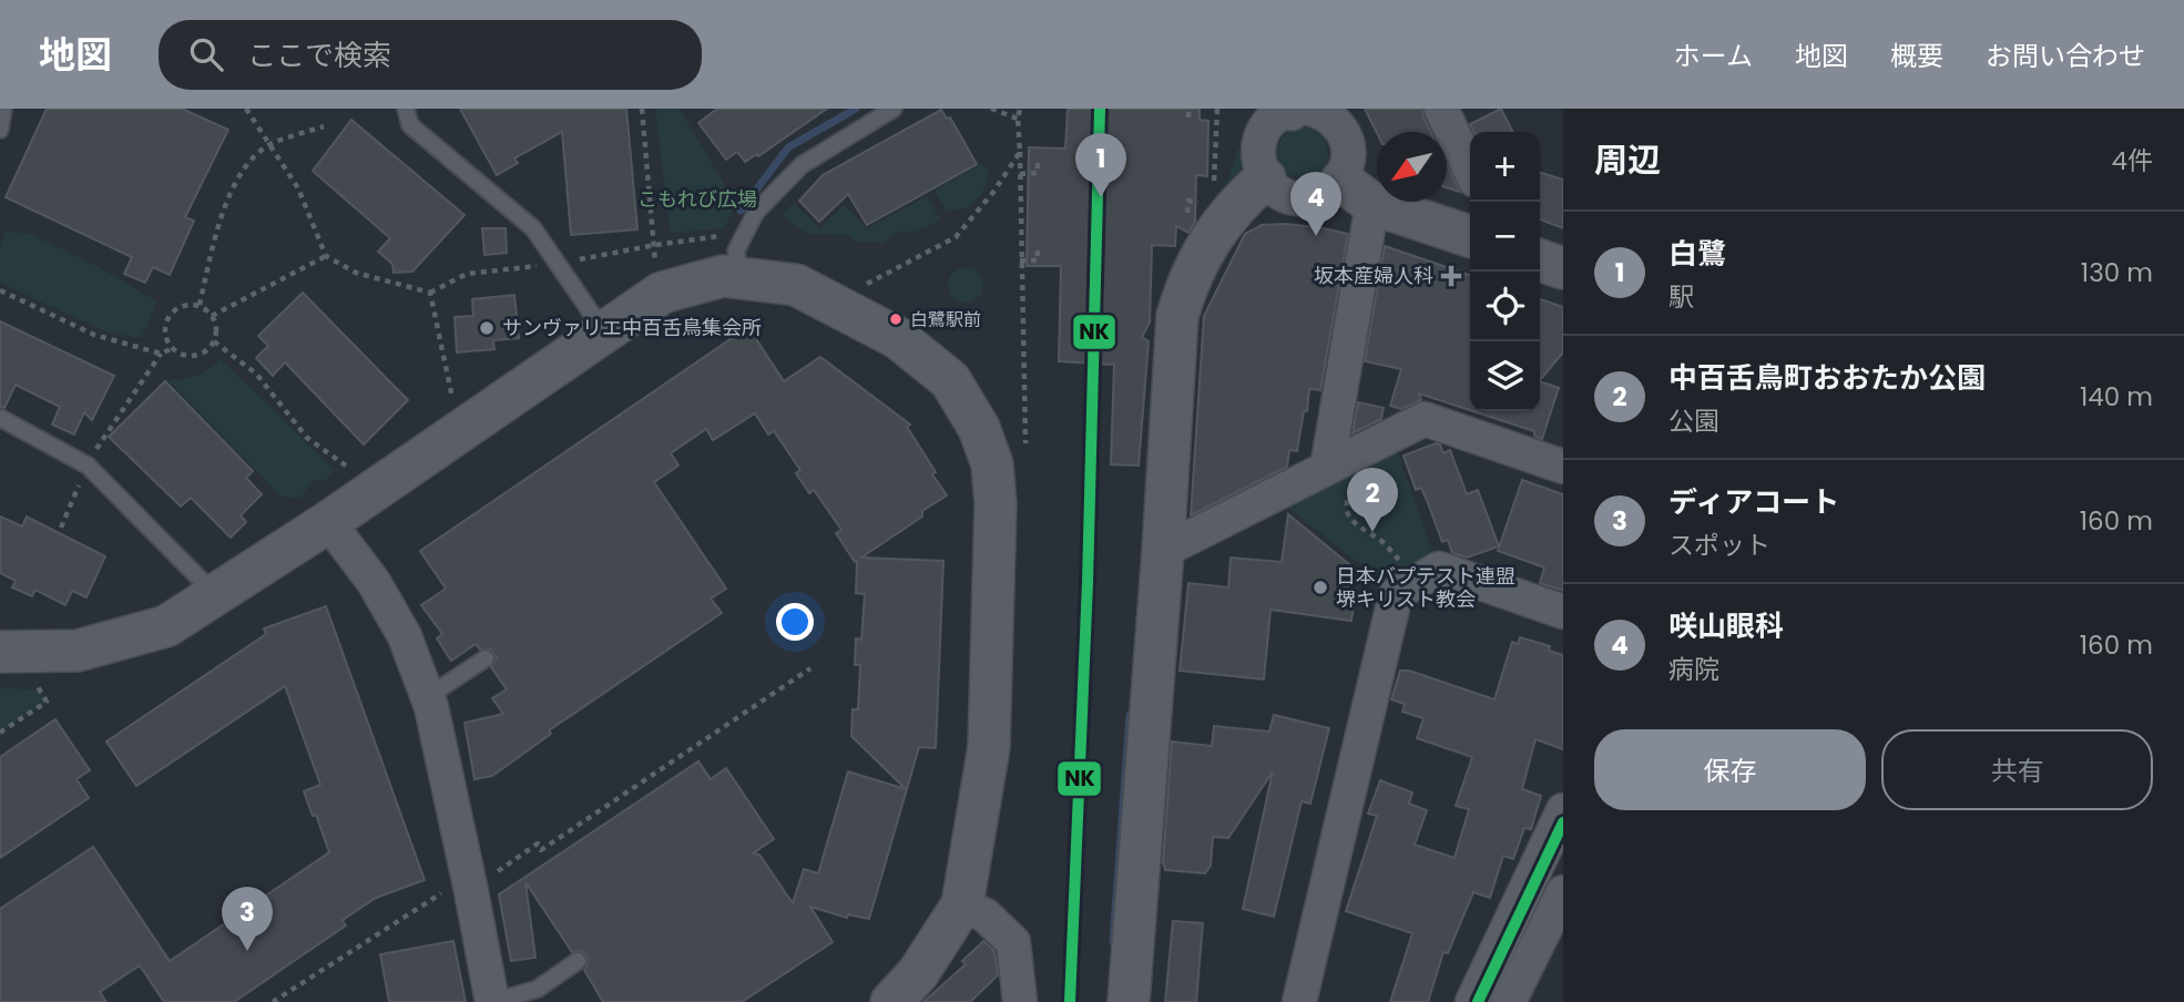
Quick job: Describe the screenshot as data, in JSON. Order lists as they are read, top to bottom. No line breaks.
{"parks":["こもれび広場"],"places":{"health":["坂本産婦人科"],"other":["白鷺駅前","サンヴァリエ中百舌鳥集会所","日本バプテスト連盟 堺キリスト教会"]},"lines":["transit line NK"],"north":"bottom left","page":{"header":"地図","search":"ここで検索","nav":["ホーム","地図","概要","お問い合わせ"],"heading":["周辺","4件"],"map_buttons":["+","−"],"pins":["1","4","2","3"],"list":[{"mark":"1","name":"白鷺","note":"駅","value":"130 m"},{"mark":"2","name":"中百舌鳥町おおたか公園","note":"公園","value":"140 m"},{"mark":"3","name":"ディアコート","note":"スポット","value":"160 m"},{"mark":"4","name":"咲山眼科","note":"病院","value":"160 m"}],"buttons":["保存","共有"]}}
